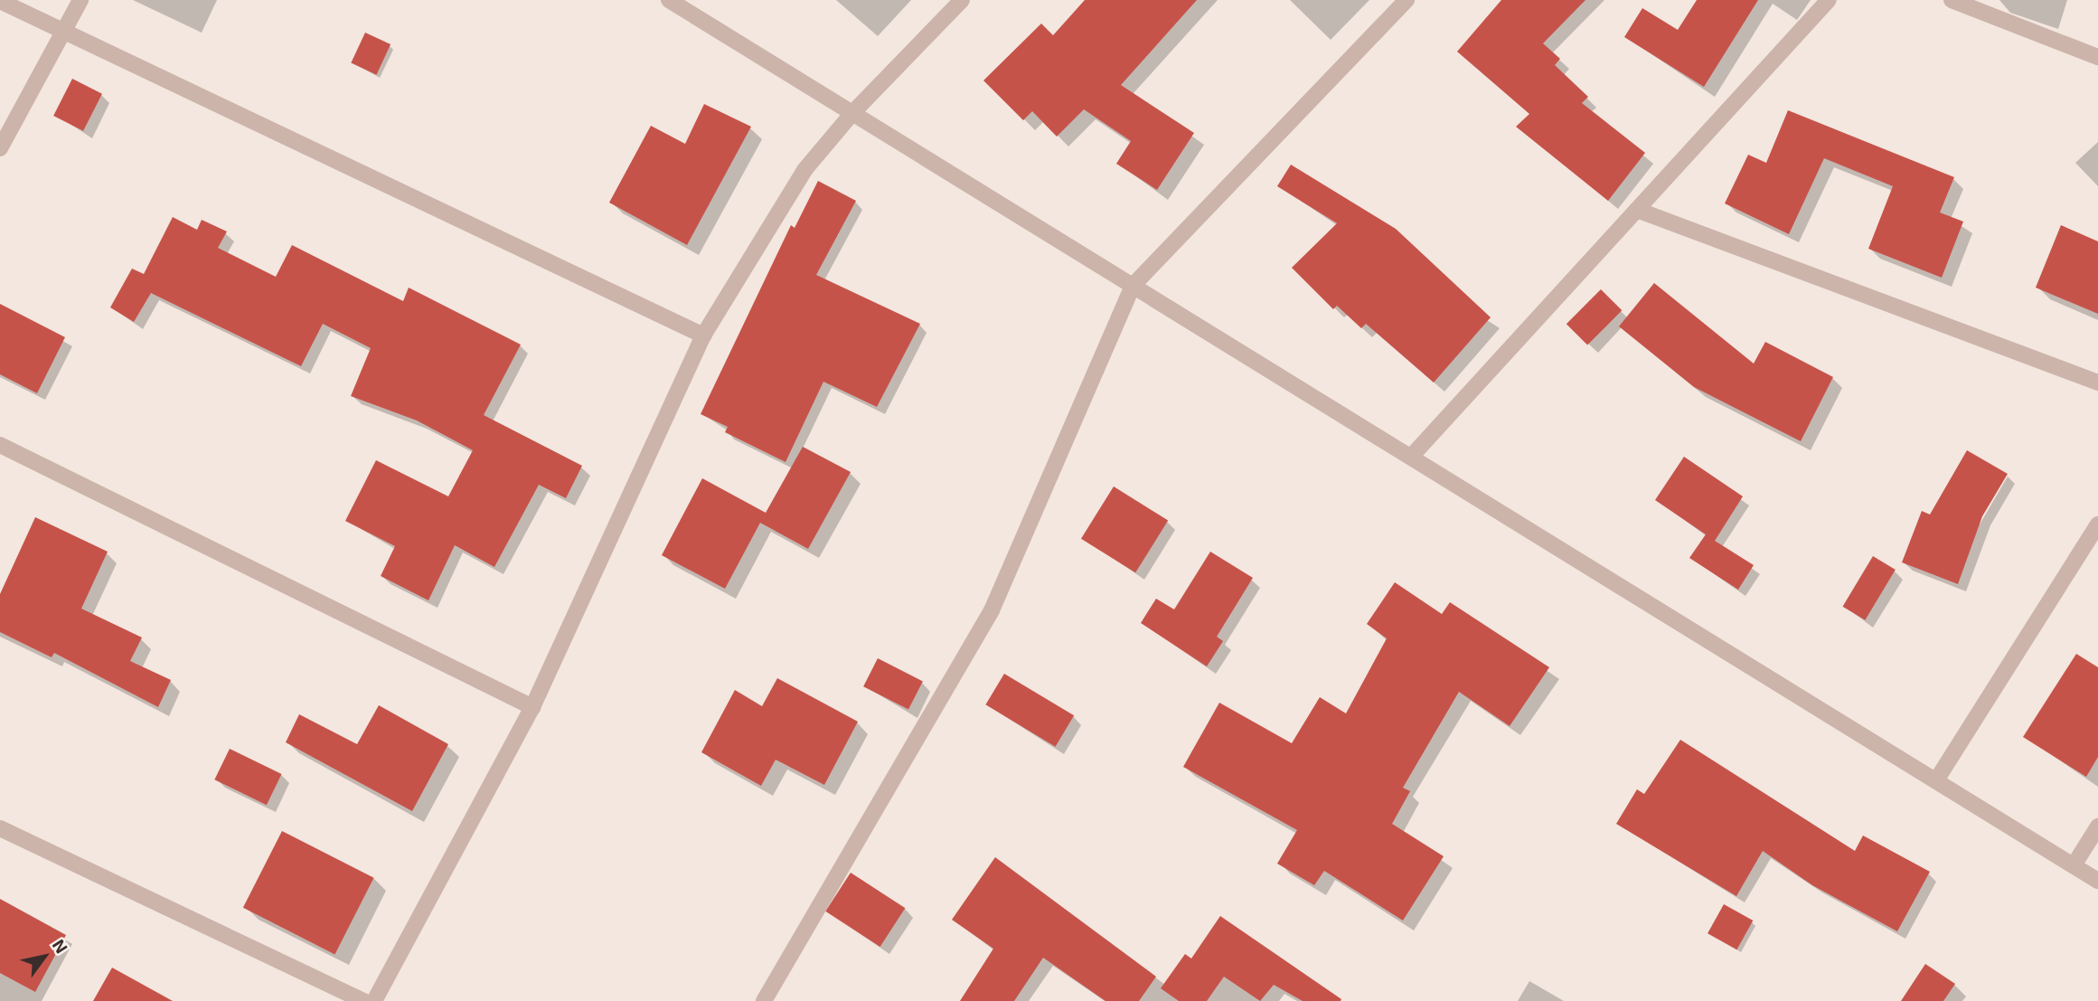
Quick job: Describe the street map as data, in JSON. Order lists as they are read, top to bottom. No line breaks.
{"north":"top right"}
